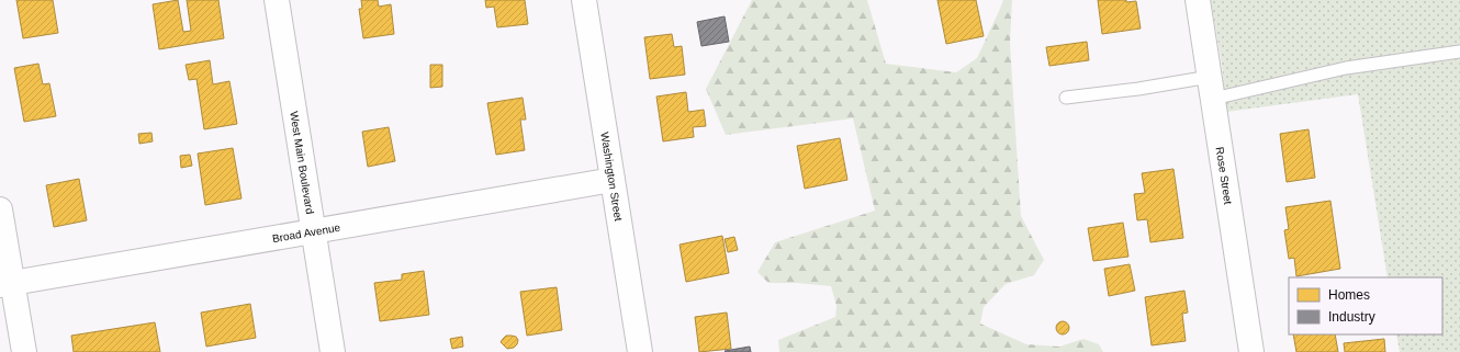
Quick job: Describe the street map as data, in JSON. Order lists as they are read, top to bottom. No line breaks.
{"streets":{"street":["West Main Boulevard","Washington Street","Rose Street","Broad Avenue"]},"crossings":[["West Main Boulevard","Broad Avenue"],["Washington Street","Broad Avenue"]],"legend":["Homes","Industry"]}
